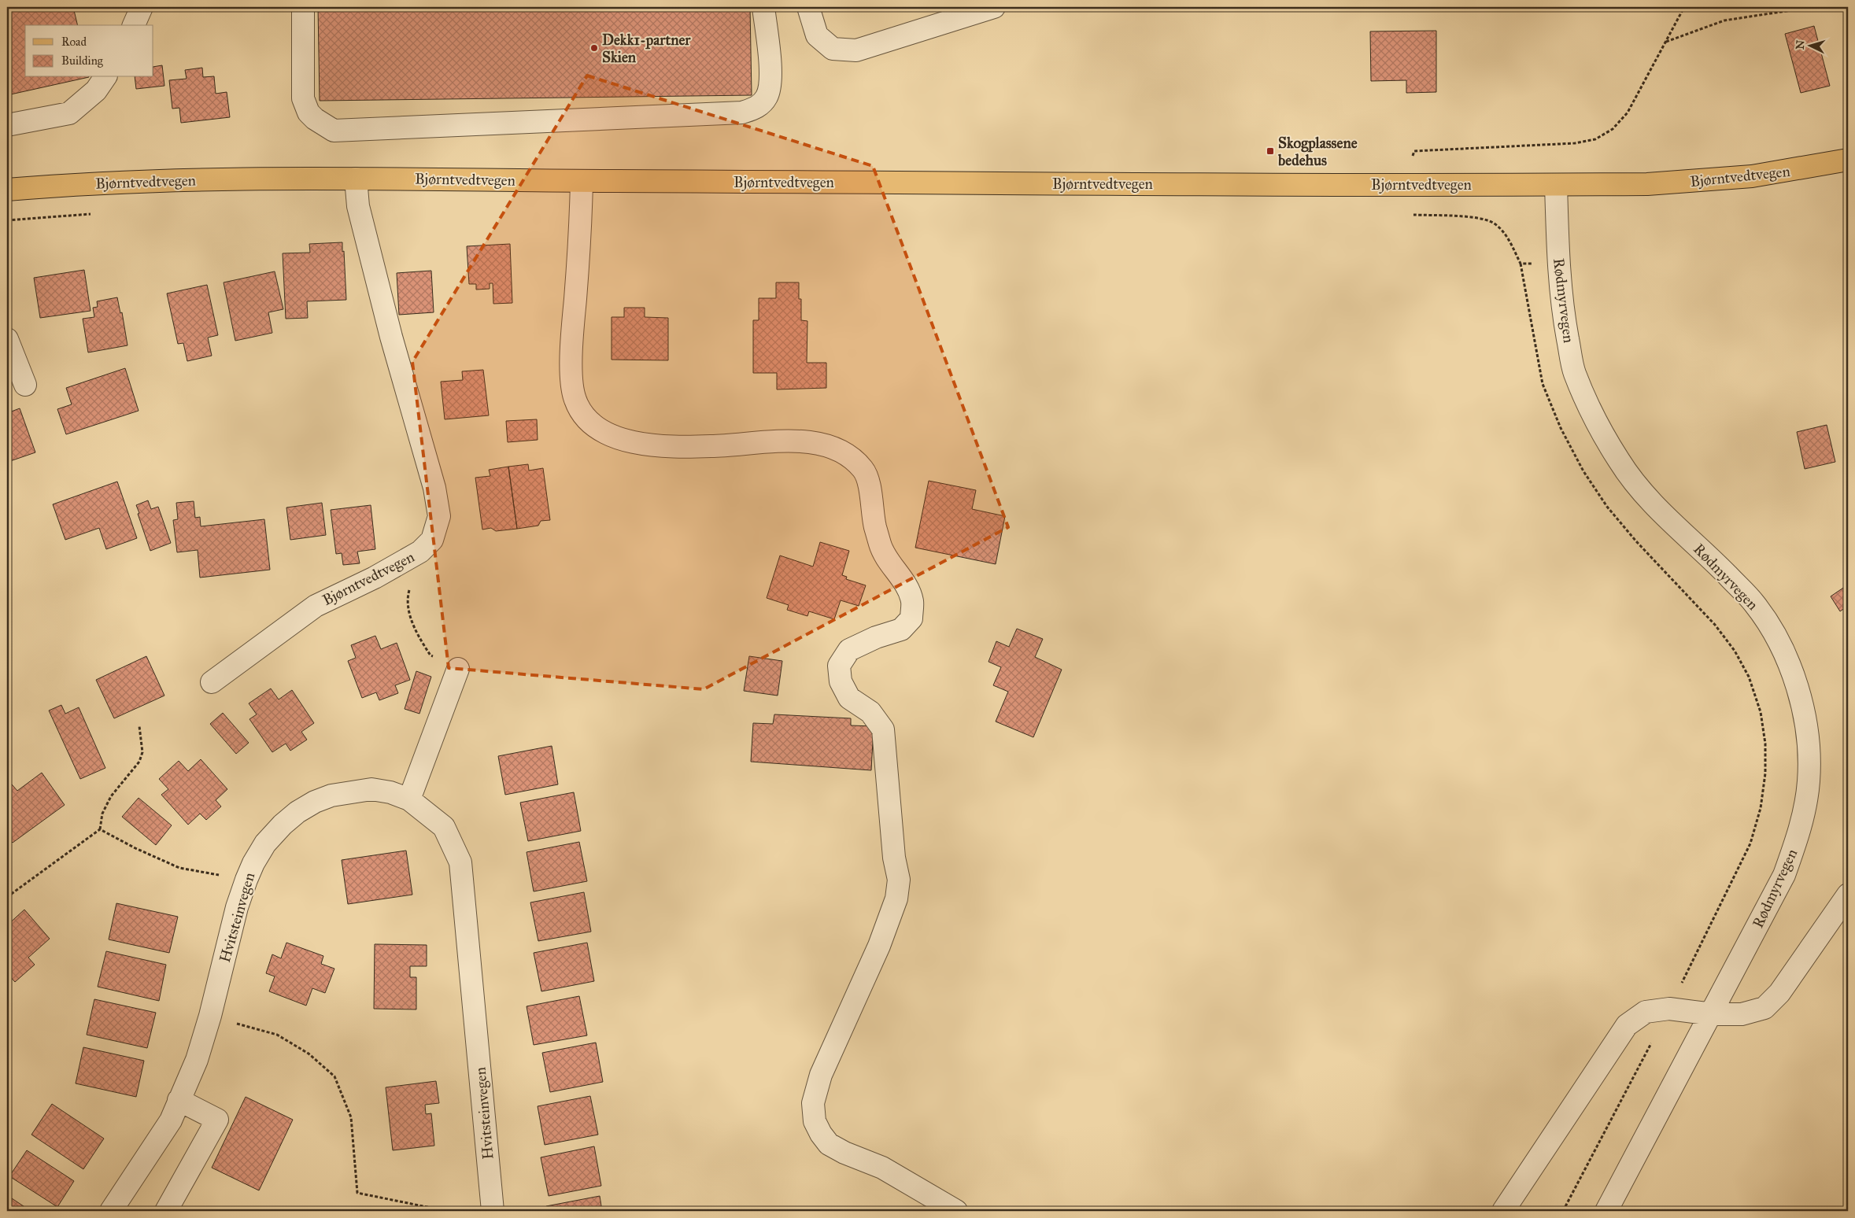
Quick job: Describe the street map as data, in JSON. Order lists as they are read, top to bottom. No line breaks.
{"streets":{"main road":["Bjørntvedtvegen"],"street":["Rødmyrvegen","Hvitsteinvegen"]},"crossings":[["Bjørntvedtvegen","Rødmyrvegen"]],"places":{"other":["Dekk1-partner Skien"],"transit":["Skogplassene bedehus"]},"legend":["Road","Building"],"north":"left"}
